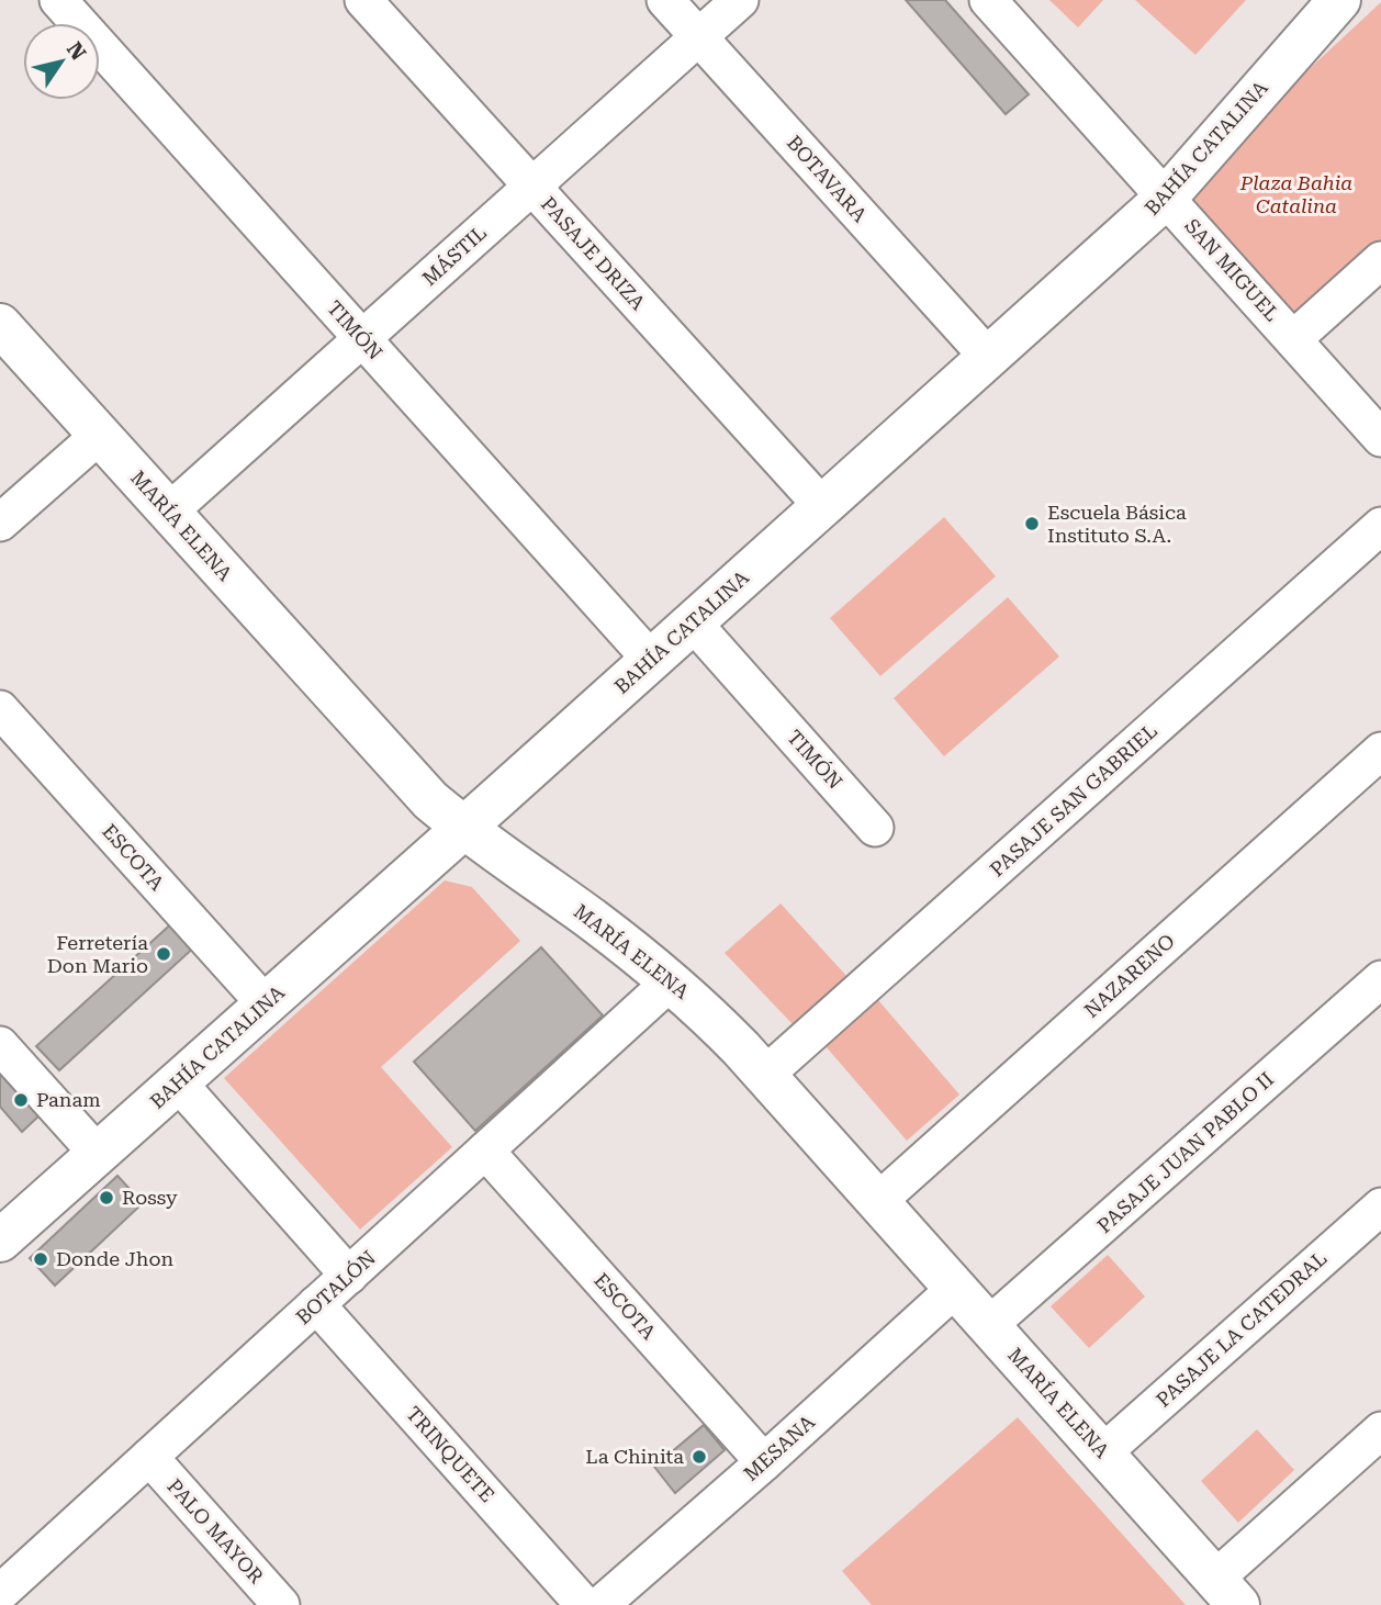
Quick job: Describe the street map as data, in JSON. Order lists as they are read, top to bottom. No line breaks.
{"streets":{"street":["BAHÍA CATALINA","BOTAVARA","PASAJE DRIZA","MÁSTIL","SAN MIGUEL","TIMÓN","MARÍA ELENA","PASAJE SAN GABRIEL","ESCOTA","NAZARENO","PASAJE JUAN PABLO II","BOTALÓN","PASAJE LA CATEDRAL","MESANA","TRINQUETE","PALO MAYOR"]},"crossings":[["BAHÍA CATALINA","BOTAVARA"],["BAHÍA CATALINA","PASAJE DRIZA"],["BAHÍA CATALINA","SAN MIGUEL"],["BAHÍA CATALINA","TIMÓN"],["BAHÍA CATALINA","MARÍA ELENA"],["BAHÍA CATALINA","ESCOTA"],["BOTAVARA","MÁSTIL"],["PASAJE DRIZA","MÁSTIL"],["MÁSTIL","TIMÓN"],["MÁSTIL","MARÍA ELENA"],["MARÍA ELENA","PASAJE SAN GABRIEL"],["MARÍA ELENA","NAZARENO"],["MARÍA ELENA","PASAJE JUAN PABLO II"],["MARÍA ELENA","BOTALÓN"],["MARÍA ELENA","PASAJE LA CATEDRAL"],["MARÍA ELENA","MESANA"],["ESCOTA","BOTALÓN"],["ESCOTA","MESANA"],["BOTALÓN","TRINQUETE"],["BOTALÓN","PALO MAYOR"]],"parks":["Plaza Bahia Catalina"],"places":["Escuela Básica Instituto S.A.","Ferretería Don Mario","Panam","Rossy","Donde Jhon","La Chinita"],"north":"top right"}
